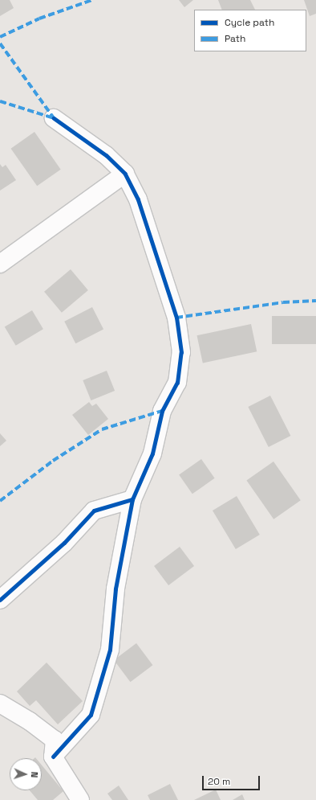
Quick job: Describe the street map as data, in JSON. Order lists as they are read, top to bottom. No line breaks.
{"legend":["Cycle path","Path"],"scale_bar":"20 m","north":"right"}
